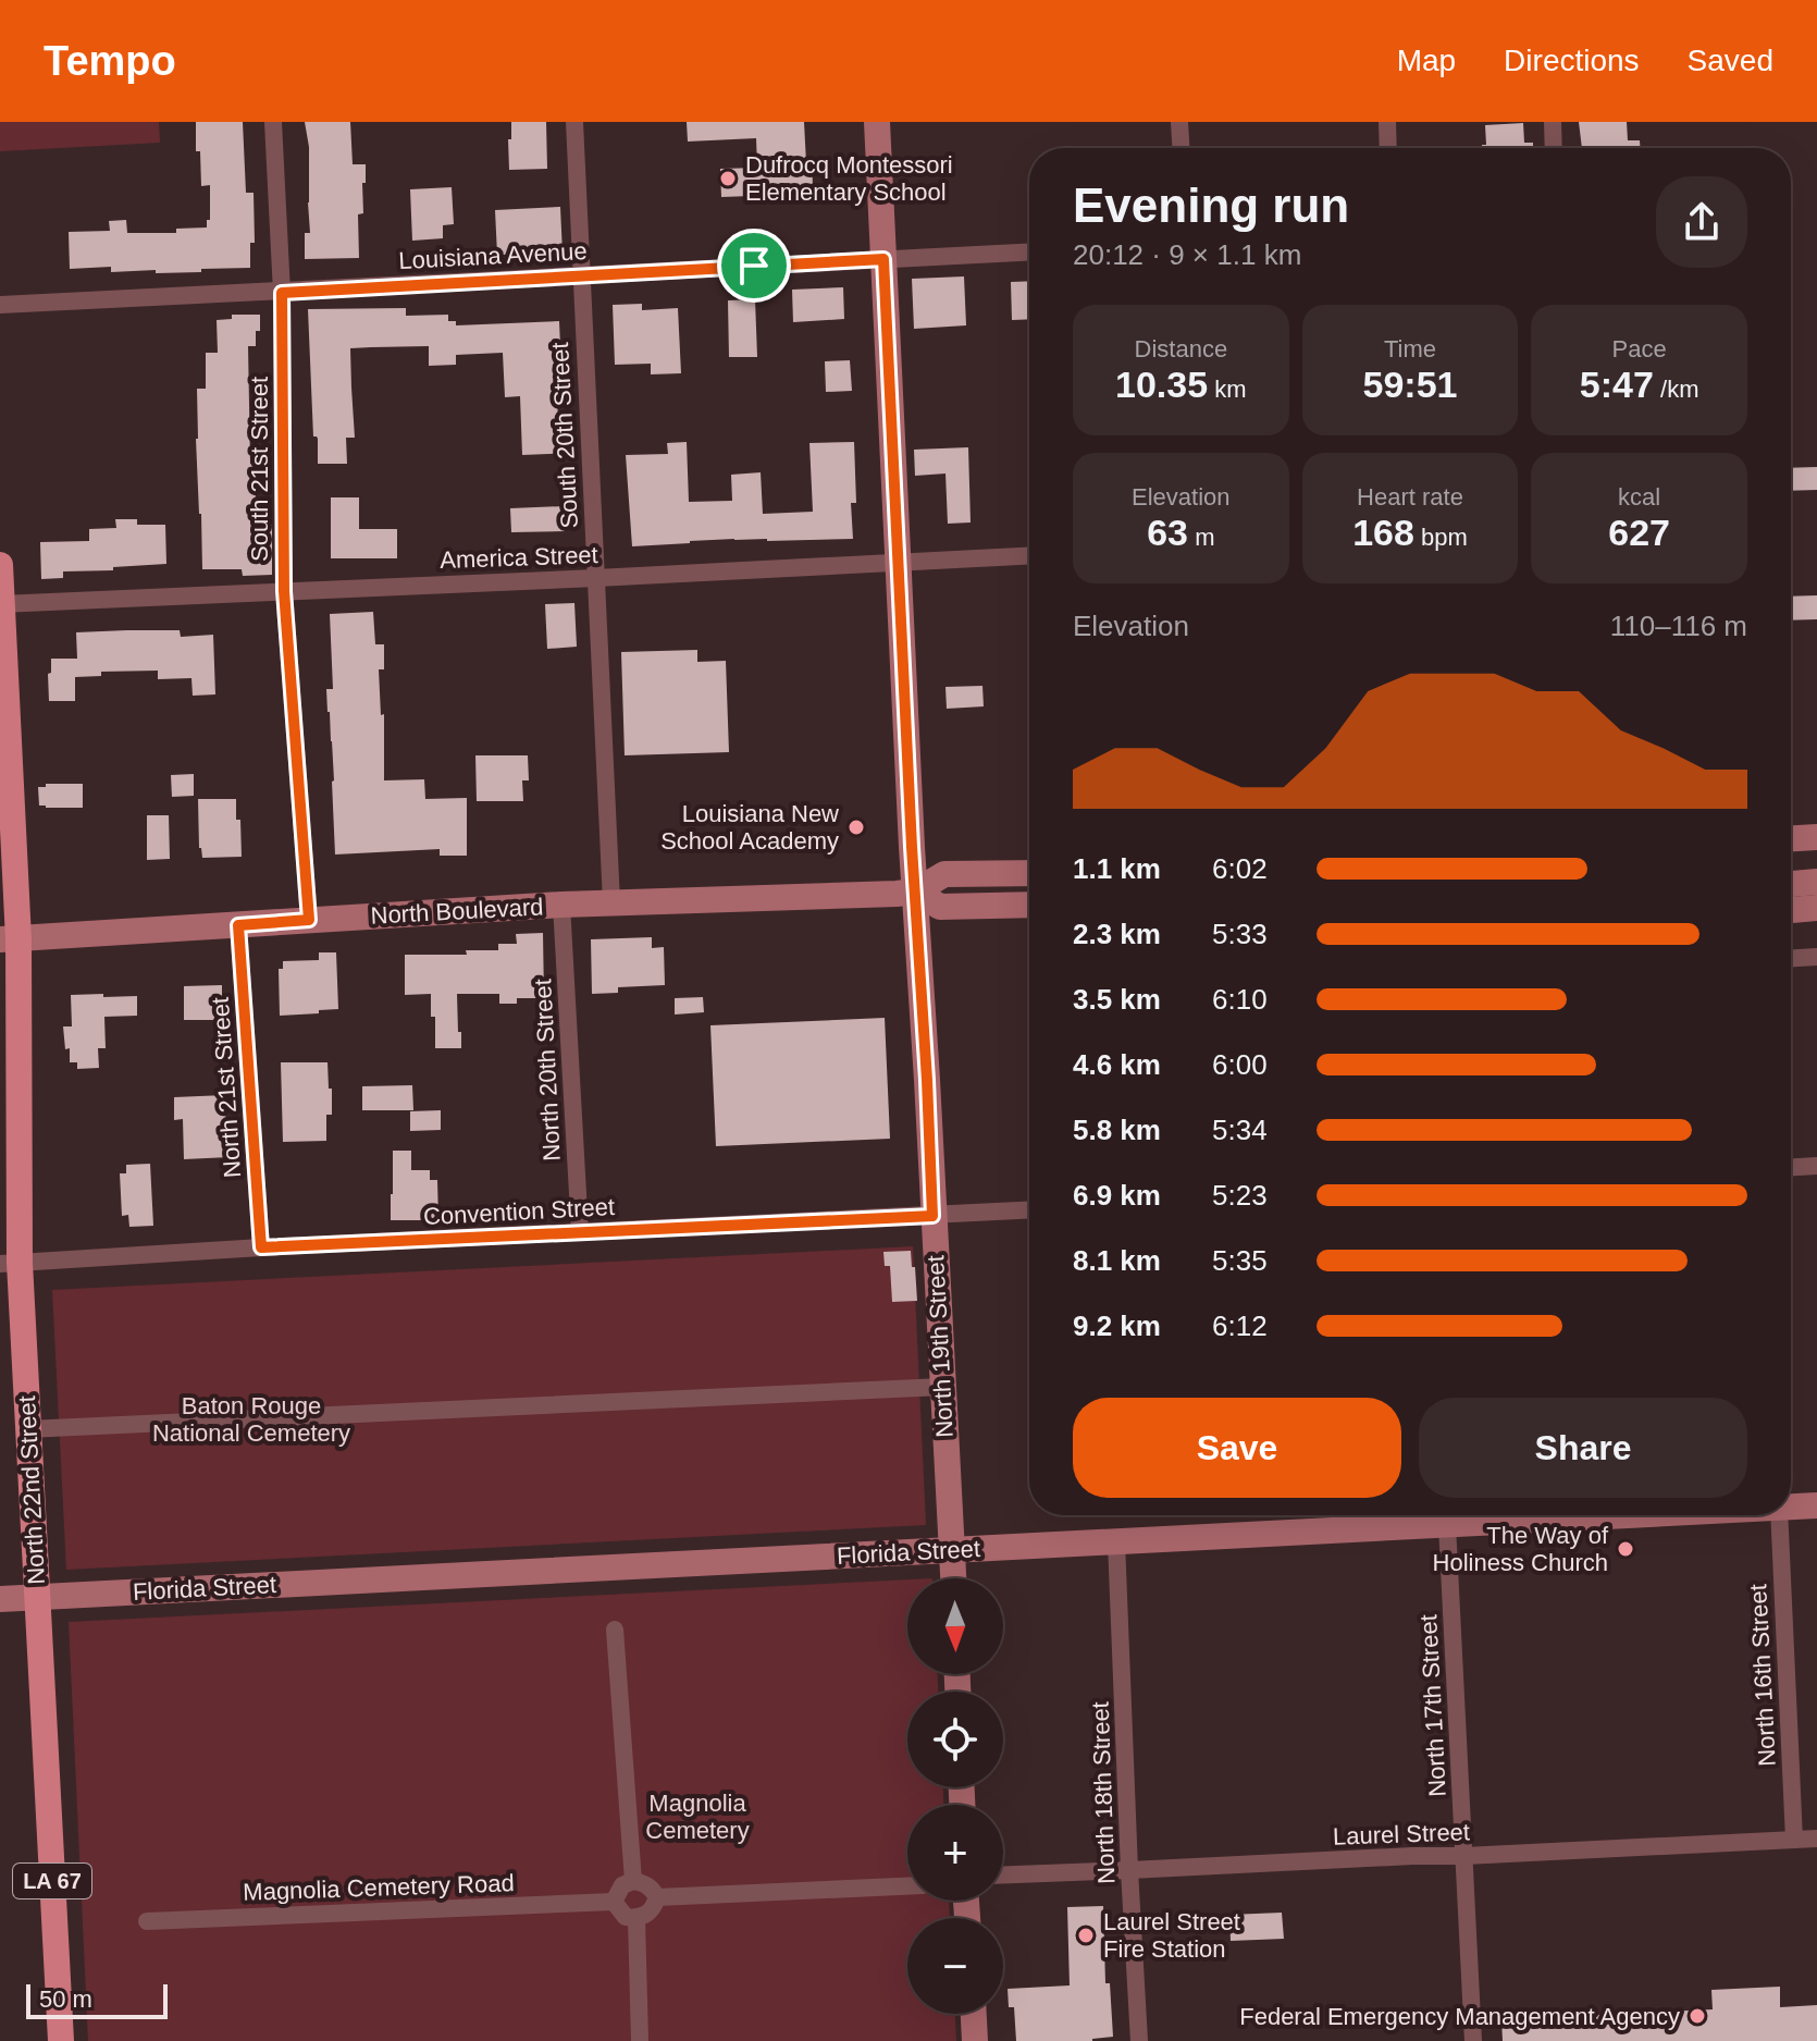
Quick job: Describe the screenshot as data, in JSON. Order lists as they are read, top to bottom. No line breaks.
{"streets":{"main road":["North 22nd Street","LA 67"],"street":["Louisiana Avenue","South 20th Street","South 21st Street","America Street","North Boulevard","North 20th Street","North 21st Street","Convention Street","North 19th Street","Florida Street","North 16th Street","North 17th Street","North 18th Street","Laurel Street","Magnolia Cemetery Road"]},"crossings":[["Louisiana Avenue","South 20th Street"],["Louisiana Avenue","South 21st Street"],["Louisiana Avenue","North 19th Street"],["South 20th Street","America Street"],["South 20th Street","North Boulevard"],["South 21st Street","America Street"],["South 21st Street","North Boulevard"],["America Street","North 19th Street"],["America Street","LA 67"],["North Boulevard","North 20th Street"],["North Boulevard","North 21st Street"],["North Boulevard","North 19th Street"],["North Boulevard","North 22nd Street"],["North Boulevard","LA 67"],["North 20th Street","Convention Street"],["North 21st Street","Convention Street"],["Convention Street","North 19th Street"],["Convention Street","North 22nd Street"],["North 19th Street","Florida Street"],["North 22nd Street","Florida Street"],["North 22nd Street","LA 67"],["Florida Street","North 17th Street"],["Florida Street","North 18th Street"],["North 16th Street","Laurel Street"],["North 17th Street","Laurel Street"],["North 18th Street","Laurel Street"]],"parks":["Baton Rouge National Cemetery","Magnolia Cemetery"],"places":["Dufrocq Montessori Elementary School","Louisiana New School Academy","The Way of Holiness Church","Laurel Street Fire Station","Federal Emergency Management Agency"],"scale_bar":"50 m","north":"bottom","page":{"header":"Tempo","nav":["Map","Directions","Saved"],"heading":["Evening run","20:12 · 9 × 1.1 km"],"stats":[["Distance","10.35 km"],["Time","59:51"],["Pace","5:47 /km"],["Elevation","63 m"],["Heart rate","168 bpm"],["kcal","627"]],"chart":["Elevation","110–116 m"],"list":[{"name":"1.1 km","note":"6:02"},{"name":"2.3 km","note":"5:33"},{"name":"3.5 km","note":"6:10"},{"name":"4.6 km","note":"6:00"},{"name":"5.8 km","note":"5:34"},{"name":"6.9 km","note":"5:23"},{"name":"8.1 km","note":"5:35"},{"name":"9.2 km","note":"6:12"}],"buttons":["Save","Share"],"map_buttons":["+","−"],"scale":"50 m"}}
